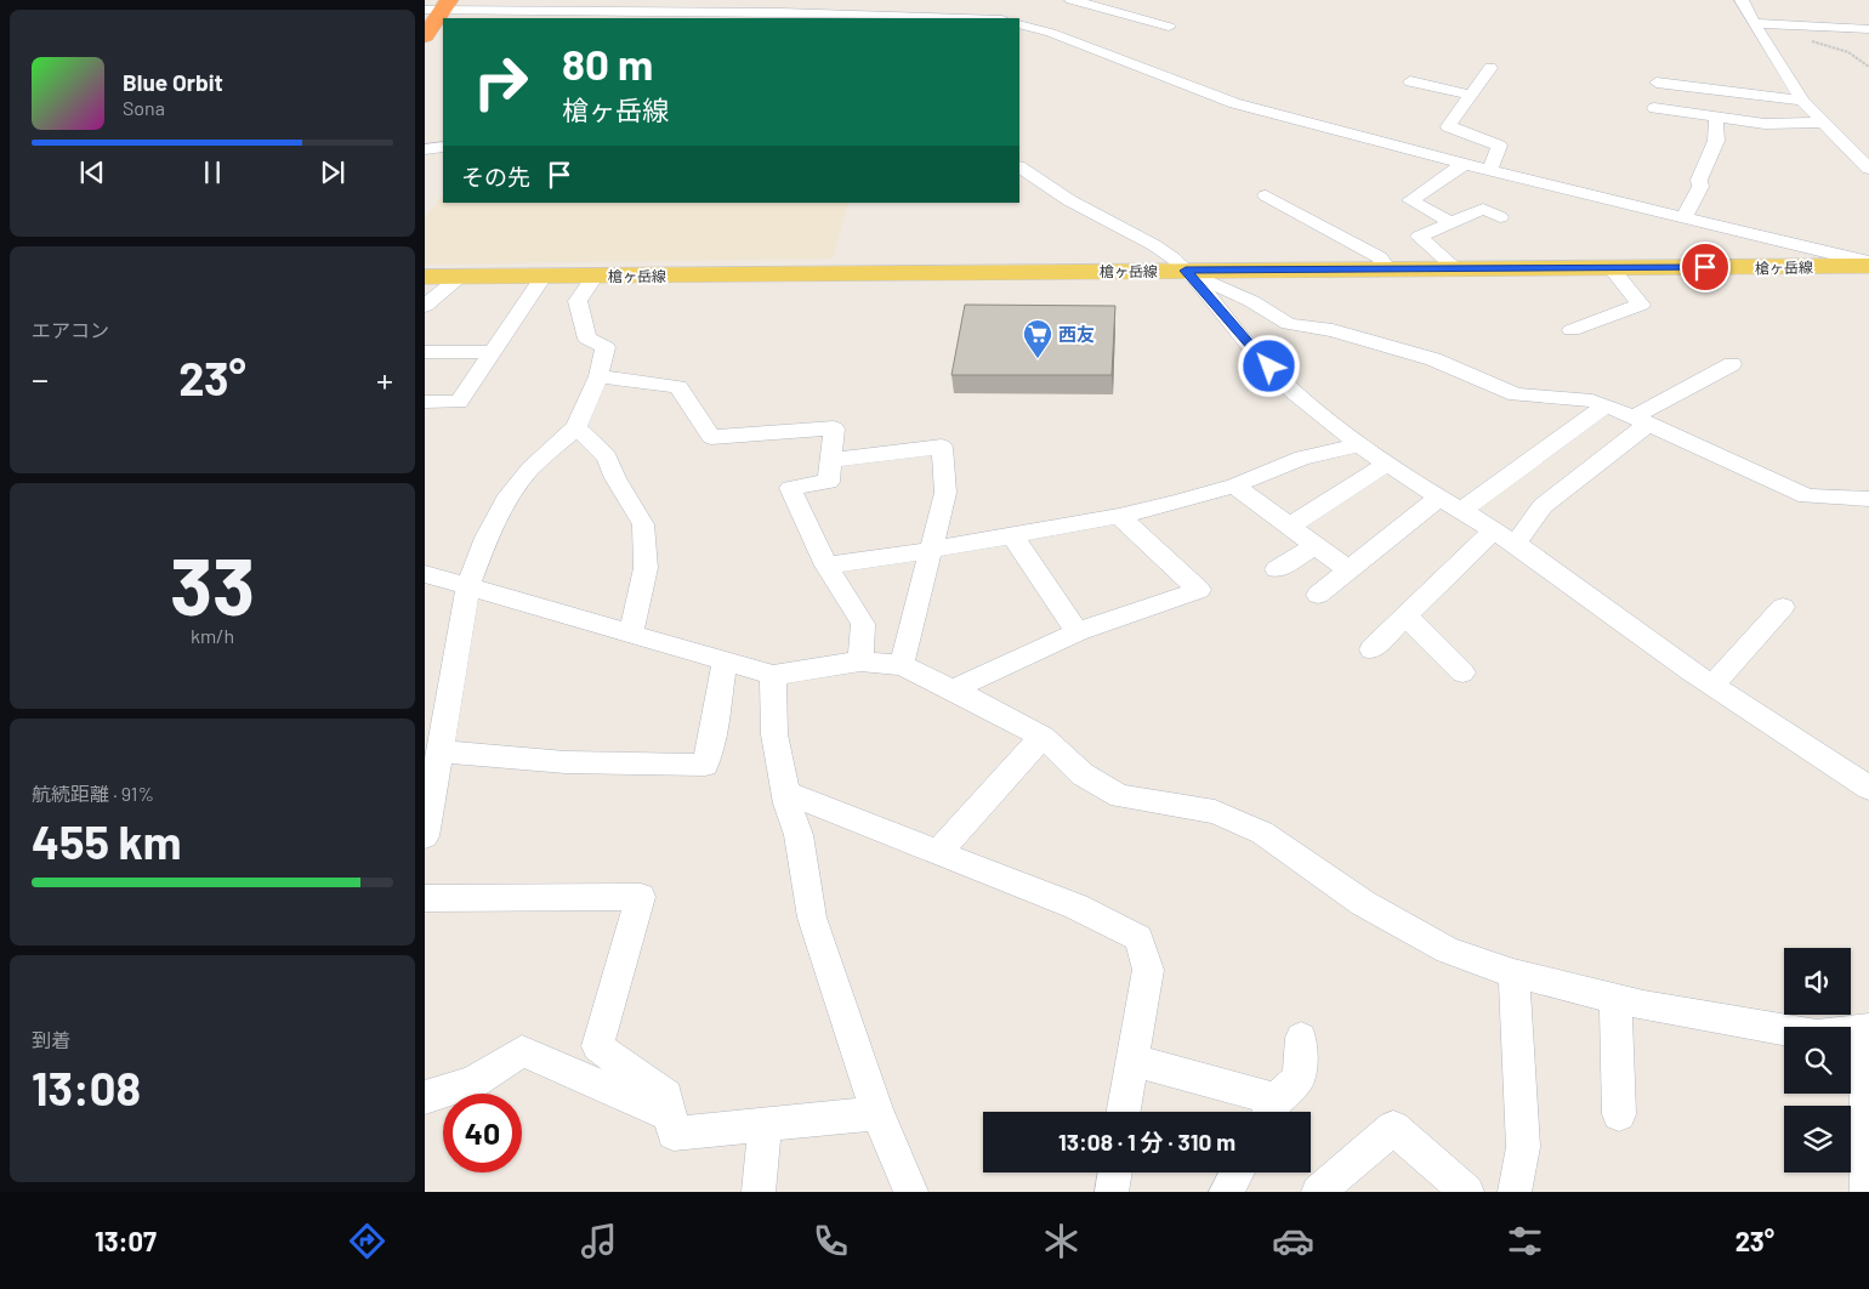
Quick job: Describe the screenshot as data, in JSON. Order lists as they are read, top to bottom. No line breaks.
{"streets":{"main road":["槍ヶ岳線"]},"places":{"supermarket":["西友"]},"page":{"turn":["80 m","槍ヶ岳線"],"song":["Blue Orbit","Sona"],"then":"その先","tile":["エアコン",["33","km/h"],["航続距離 · 91%","455 km"],["到着","13:08"]],"heat":["−","23°","+"],"limit":"40","trip":"13:08 · 1 分 · 310 m","tabs":["13:07","23°"]}}
